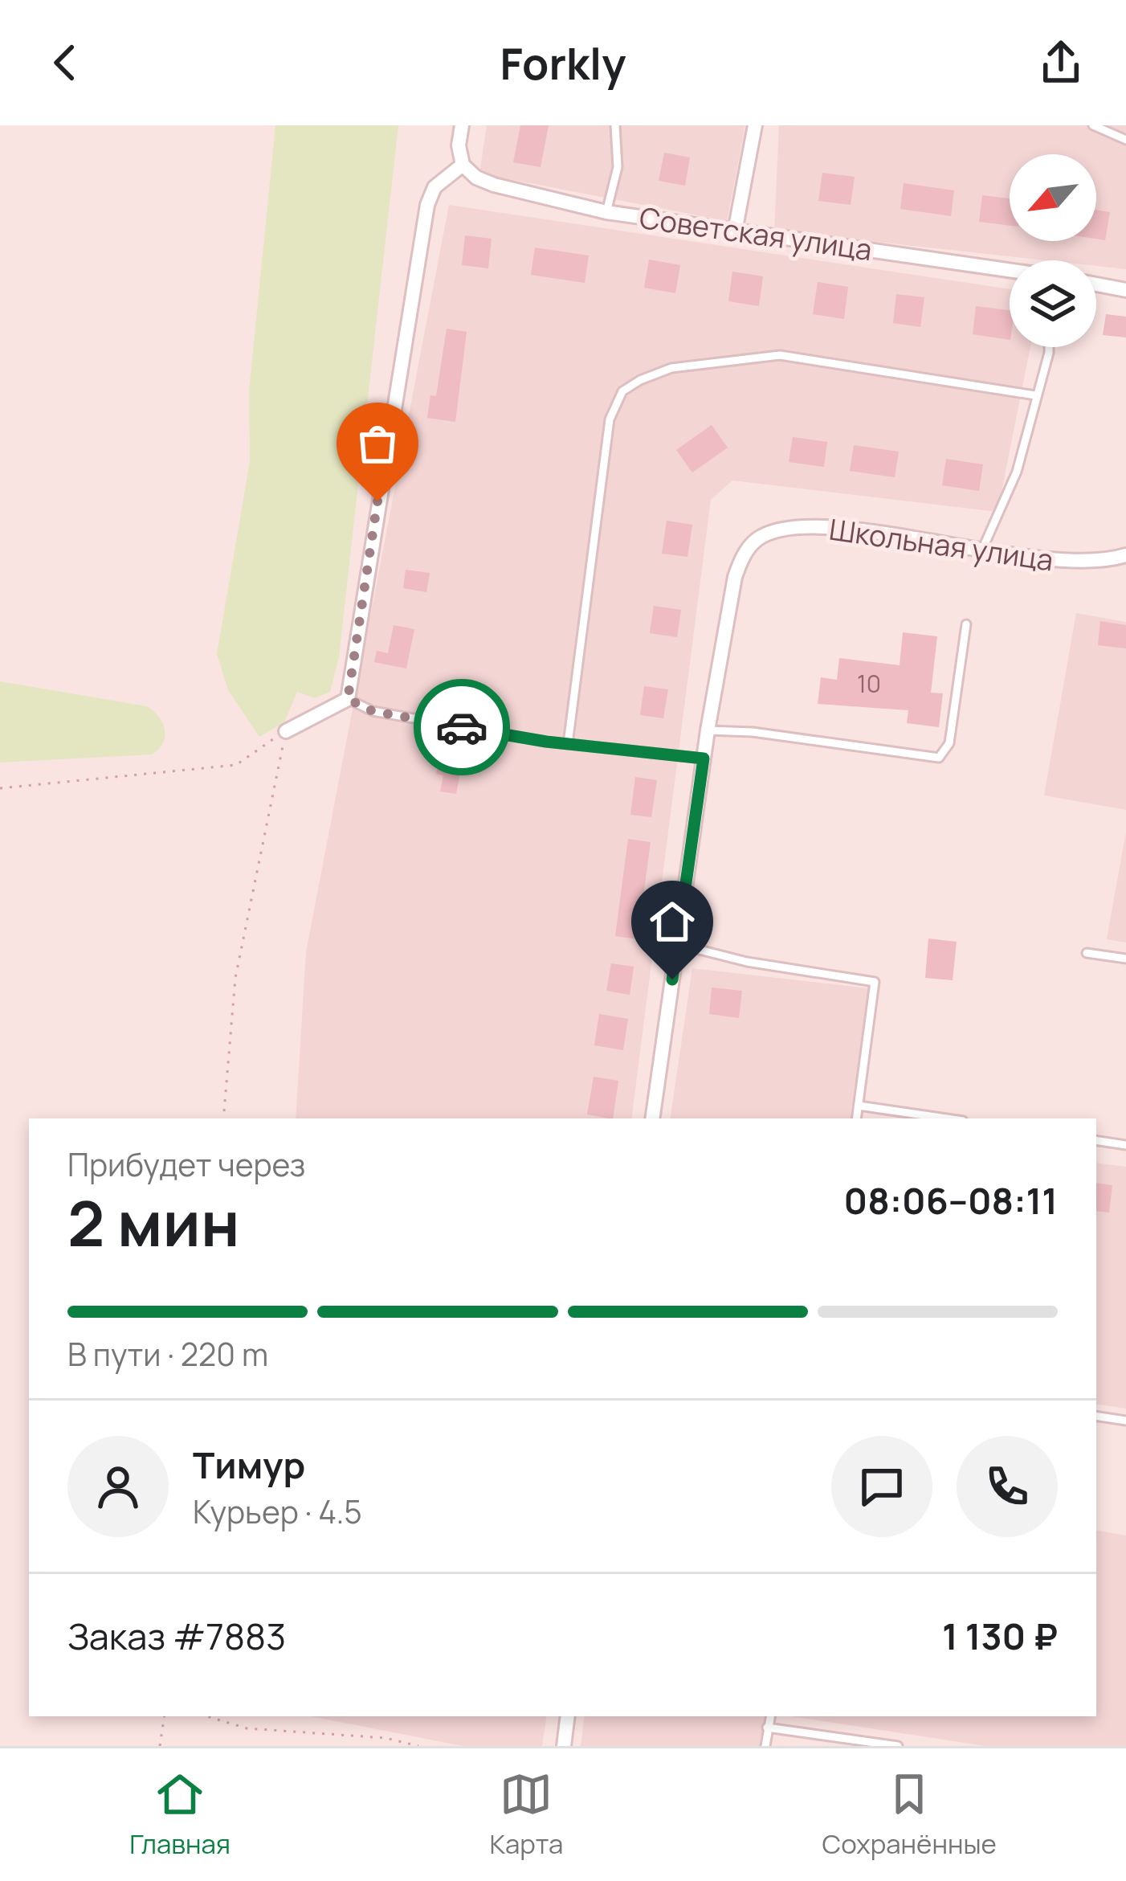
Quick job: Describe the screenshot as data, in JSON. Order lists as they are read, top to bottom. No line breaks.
{"streets":{"street":["Советская улица","Школьная улица"]},"house_numbers":["10"],"north":"bottom left","page":{"header":"Forkly","heading":["2 мин","Прибудет через","08:06–08:11"],"panel":["Тимур","Курьер · 4.5","Заказ #7883","1 130 ₽"],"bar":"В пути · 220 m","tabs":["Главная","Карта","Сохранённые"]}}
